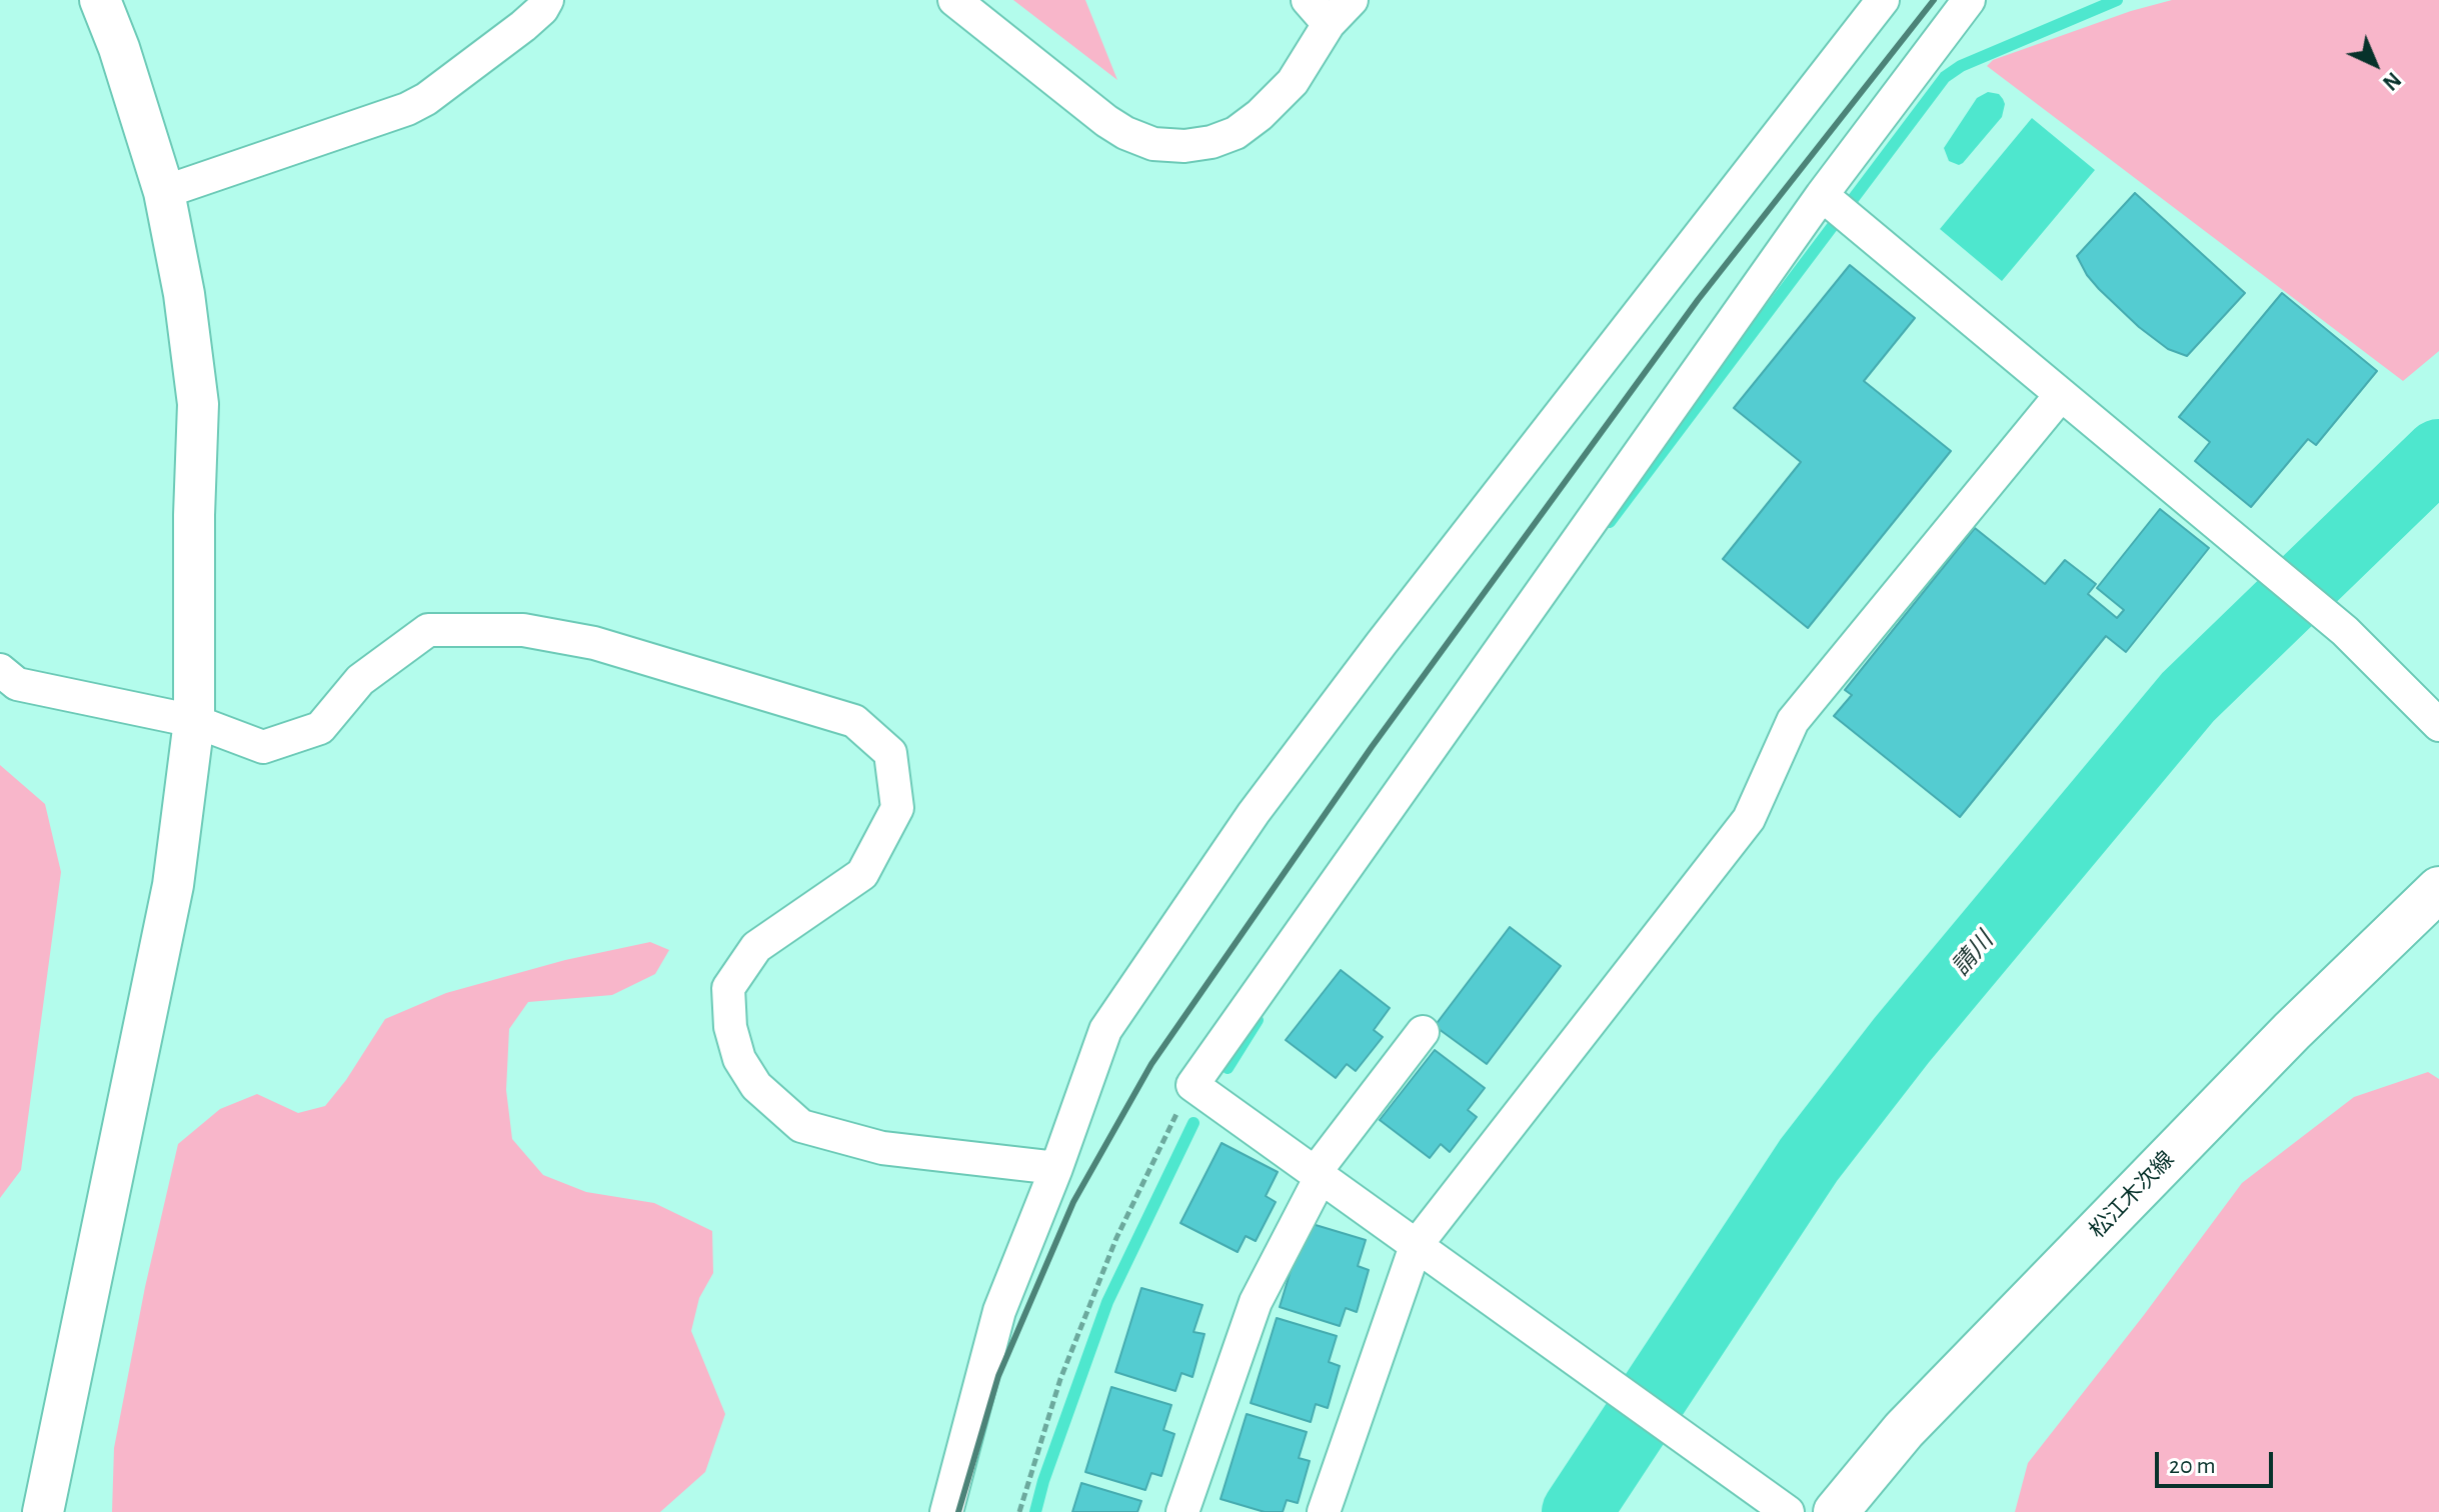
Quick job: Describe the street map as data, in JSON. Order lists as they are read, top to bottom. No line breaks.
{"streets":{"main road":["松江木次線"]},"water":["請川"],"scale_bar":"20 m","north":"bottom right"}
